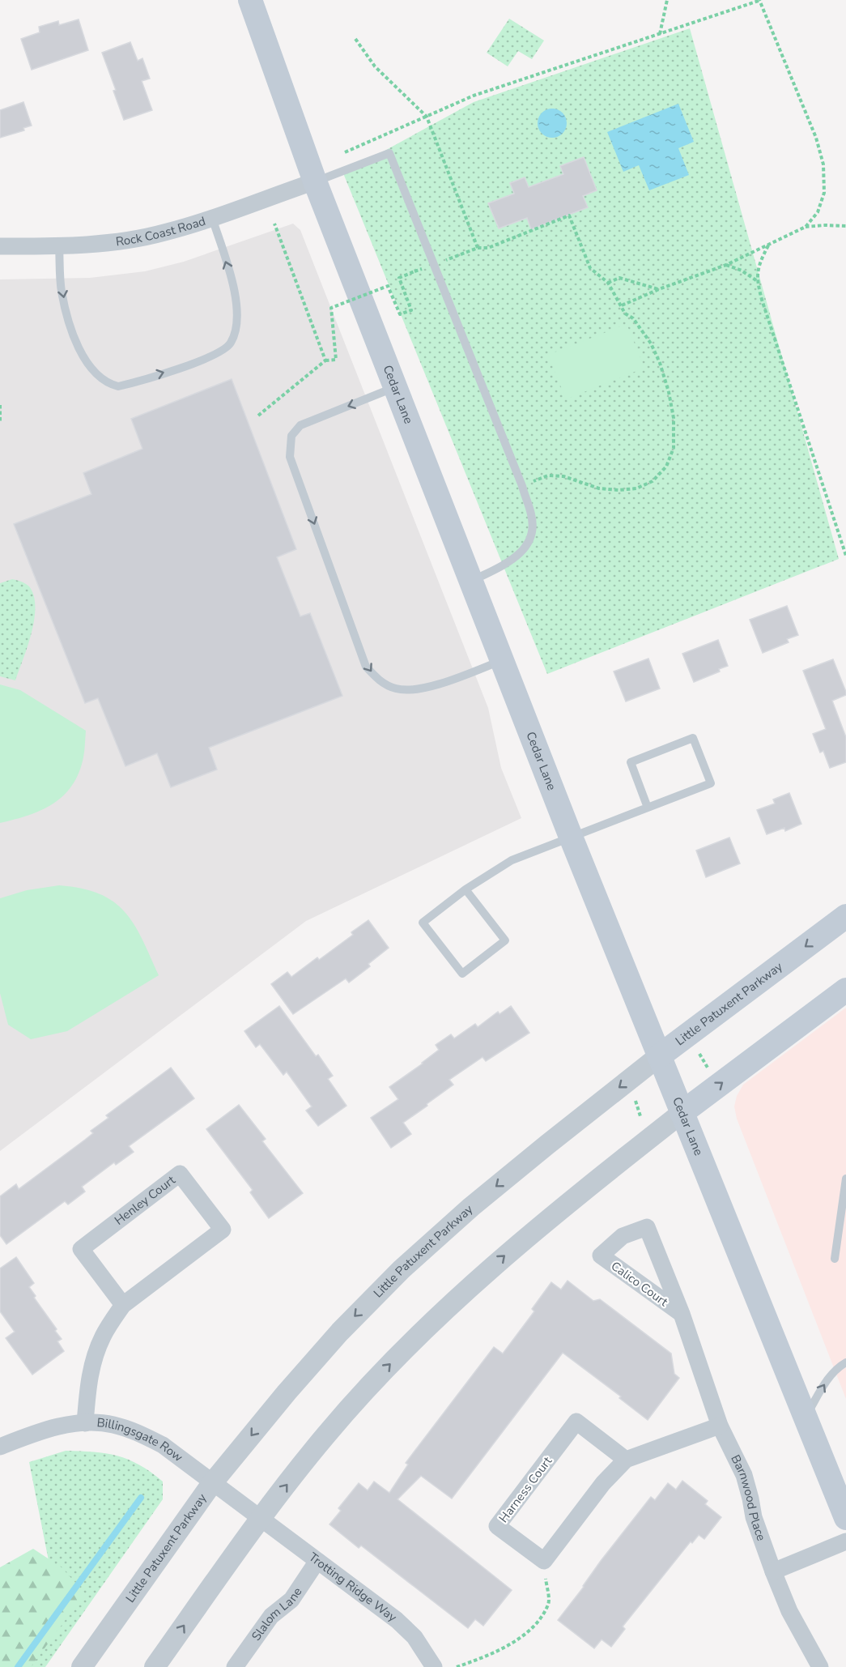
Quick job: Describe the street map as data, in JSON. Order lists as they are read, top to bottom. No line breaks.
{"streets":{"main road":["Cedar Lane","Little Patuxent Parkway"],"street":["Rock Coast Road","Henley Court","Calico Court","Billingsgate Row","Harness Court","Barnwood Place","Trotting Ridge Way","Slalom Lane"]},"crossings":[["Rock Coast Road","Cedar Lane"],["Cedar Lane","Little Patuxent Parkway"],["Little Patuxent Parkway","Billingsgate Row"],["Henley Court","Billingsgate Row"],["Calico Court","Barnwood Place"],["Billingsgate Row","Trotting Ridge Way"],["Trotting Ridge Way","Slalom Lane"]],"one_way":["Little Patuxent Parkway"]}
